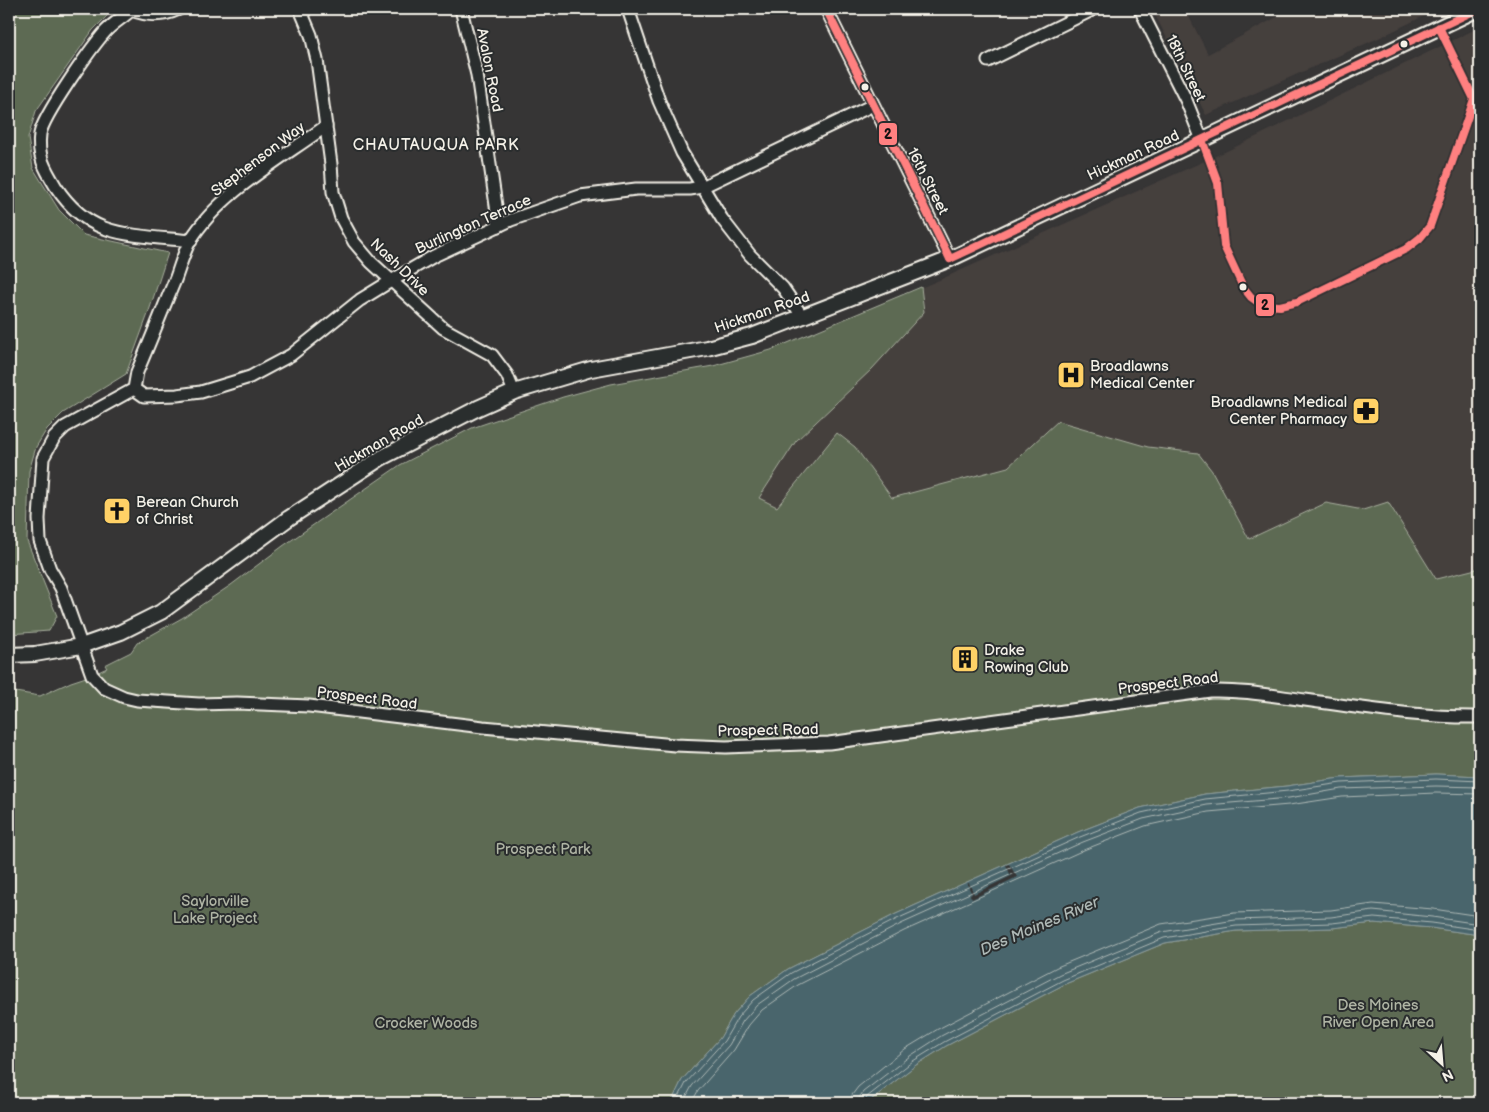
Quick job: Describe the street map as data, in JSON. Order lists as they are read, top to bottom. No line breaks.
{"streets":{"main road":["Hickman Road"],"street":["18th Street","Avalon Road","Stephenson Way","16th Street","Burlington Terrace","Nash Drive","Prospect Road"]},"crossings":[["18th Street","Hickman Road"],["Avalon Road","Burlington Terrace"],["Hickman Road","16th Street"],["Hickman Road","Nash Drive"],["Hickman Road","Prospect Road"],["Stephenson Way","Burlington Terrace"],["Stephenson Way","Nash Drive"],["Stephenson Way","Prospect Road"],["16th Street","Burlington Terrace"],["Burlington Terrace","Nash Drive"],["Burlington Terrace","Prospect Road"]],"districts":["CHAUTAUQUA PARK"],"water":["Des Moines River"],"parks":["Prospect Park","Saylorville Lake Project","Des Moines River Open Area","Crocker Woods"],"places":{"hospital":["Broadlawns Medical Center"],"pharmacy":["Broadlawns Medical Center Pharmacy"],"church":["Berean Church of Christ"],"building":["Drake Rowing Club"]},"lines":["transit line 2"],"north":"bottom right"}
